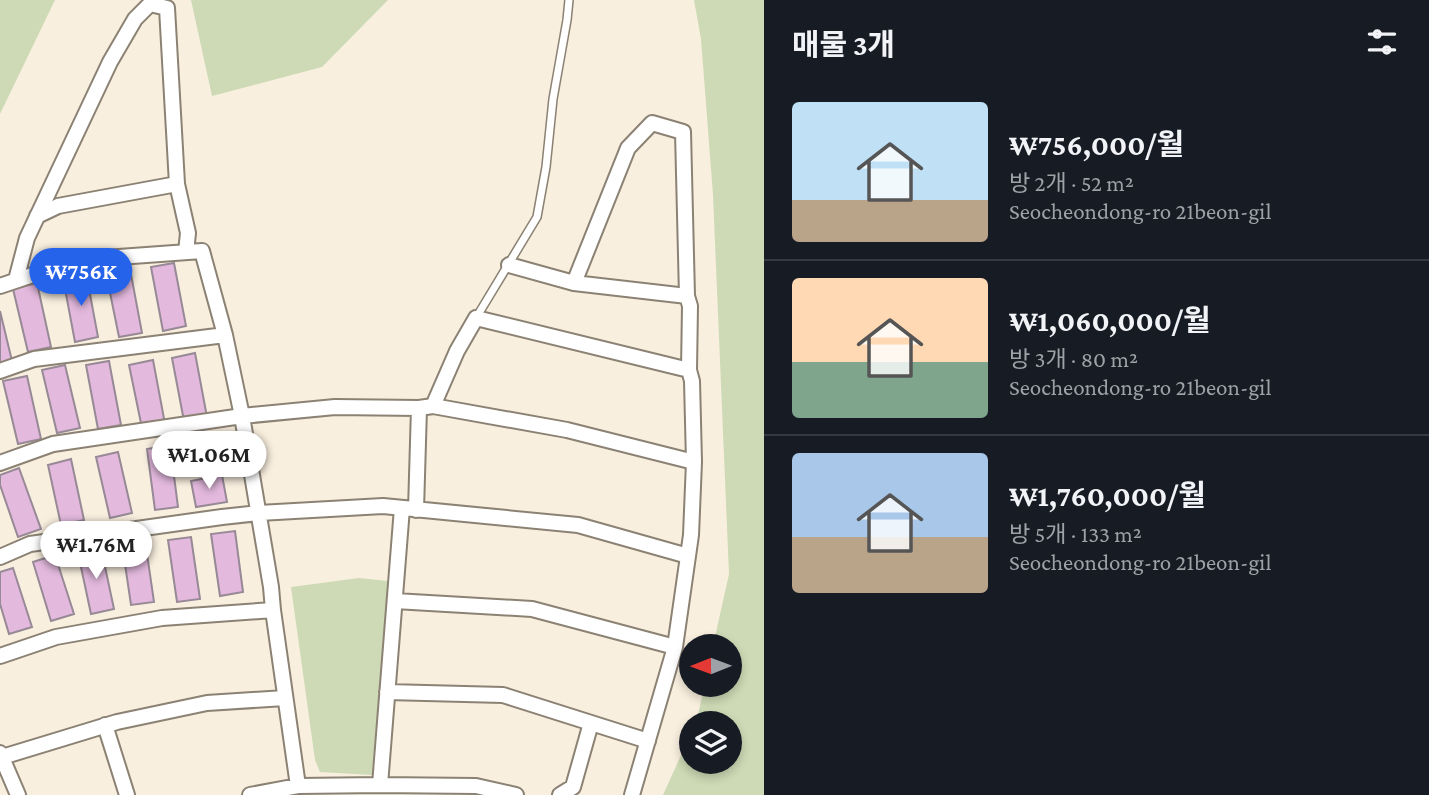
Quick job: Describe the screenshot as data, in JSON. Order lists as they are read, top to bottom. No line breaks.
{"north":"left","page":{"heading":"매물 3개","list":[{"name":"₩756,000/월","note":"방 2개 · 52 m² · Seocheondong-ro 21beon-gil"},{"name":"₩1,060,000/월","note":"방 3개 · 80 m² · Seocheondong-ro 21beon-gil"},{"name":"₩1,760,000/월","note":"방 5개 · 133 m² · Seocheondong-ro 21beon-gil"}],"price":["₩756K","₩1.06M","₩1.76M"]}}
